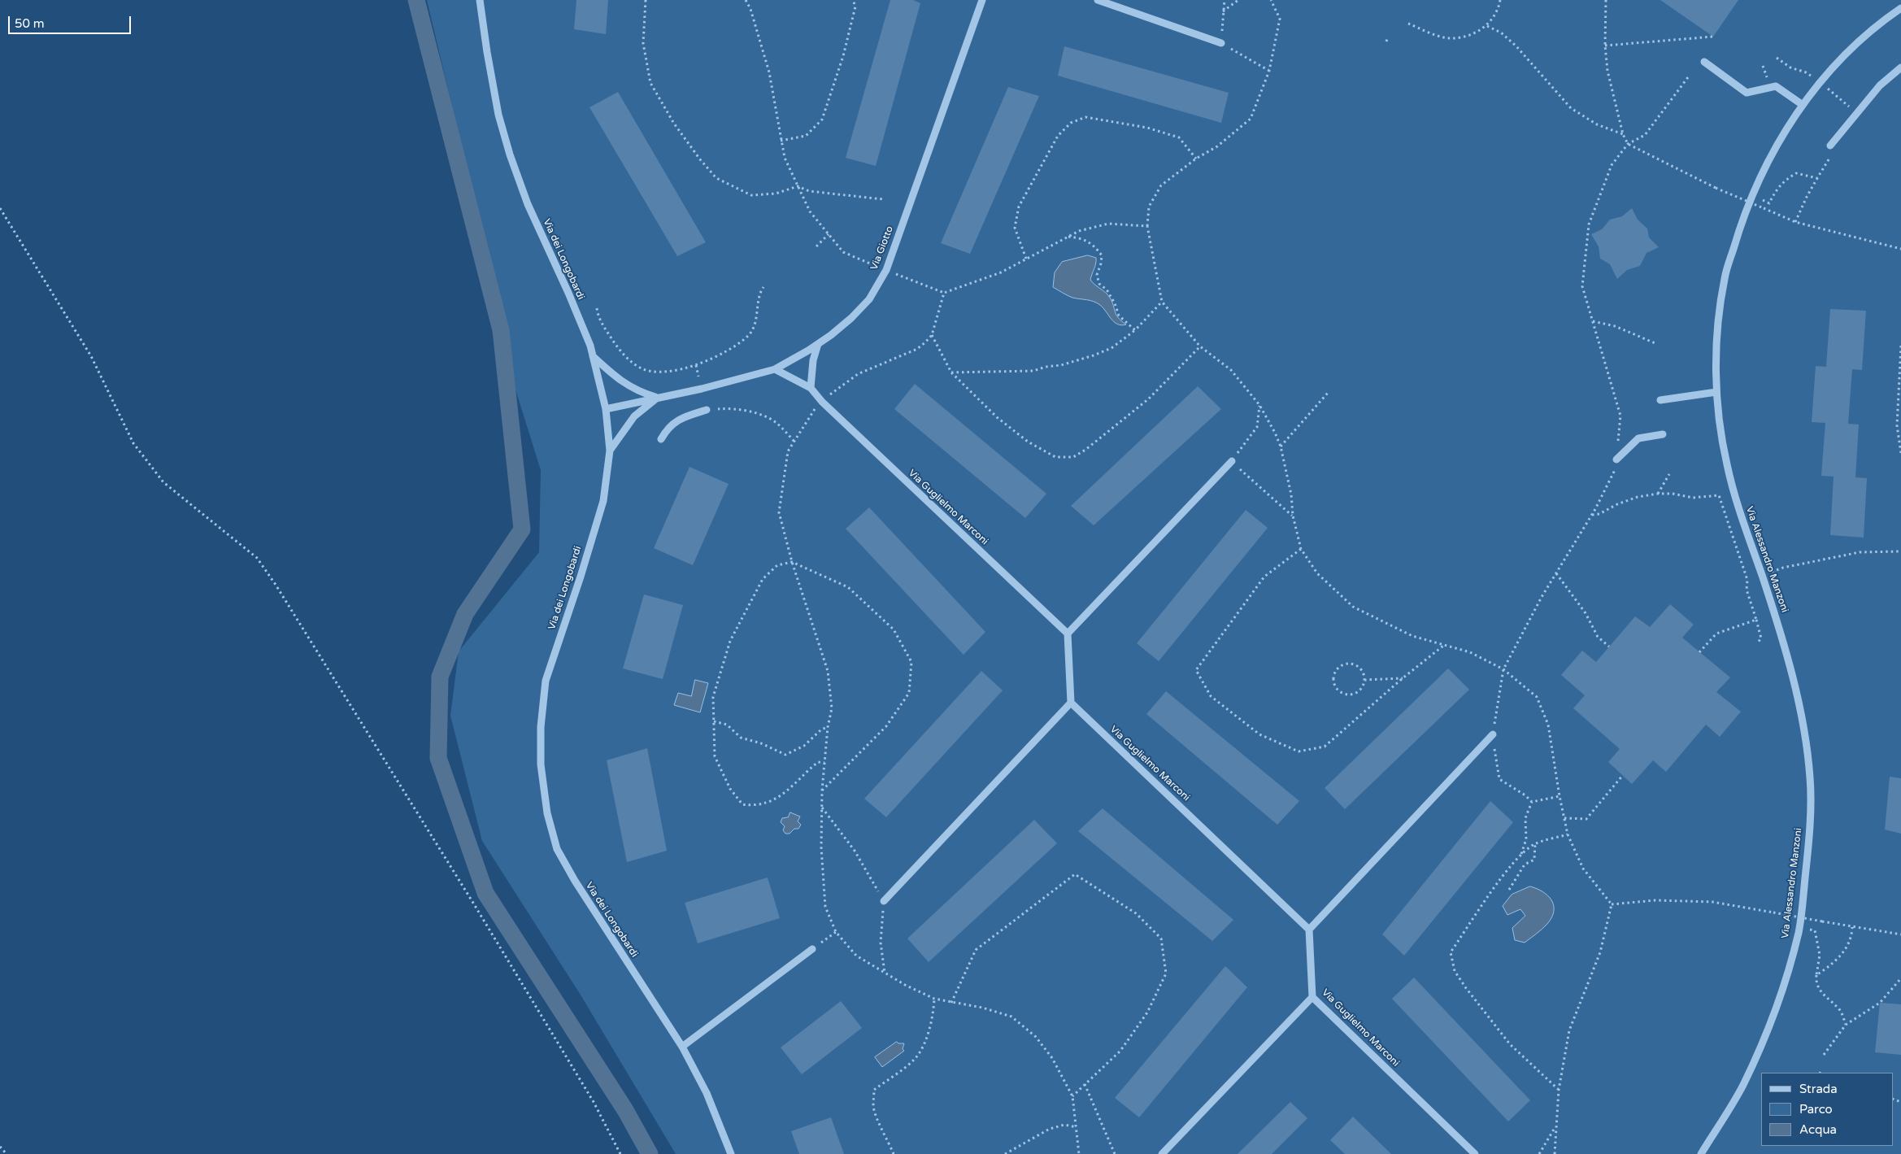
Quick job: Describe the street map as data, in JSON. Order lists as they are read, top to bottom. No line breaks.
{"streets":{"street":["Via Giotto","Via dei Longobardi","Via Guglielmo Marconi","Via Alessandro Manzoni"]},"crossings":[["Via Giotto","Via dei Longobardi"],["Via Giotto","Via Guglielmo Marconi"]],"legend":["Strada","Parco","Acqua"],"scale_bar":"50 m"}
